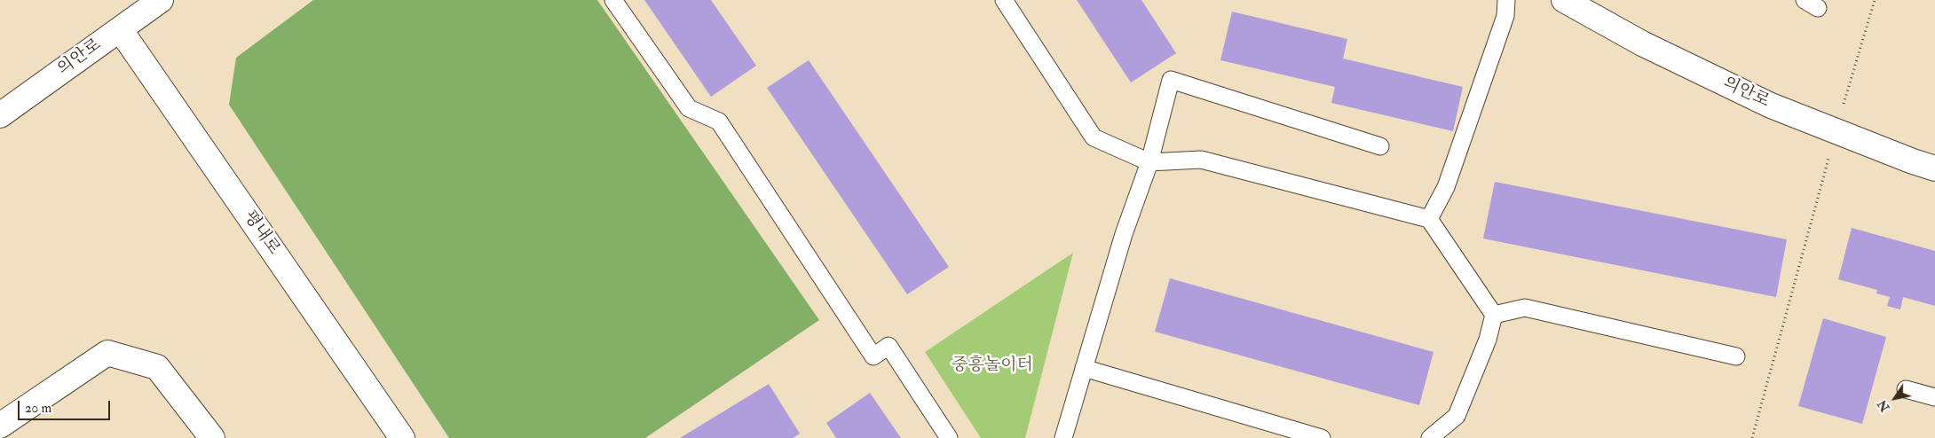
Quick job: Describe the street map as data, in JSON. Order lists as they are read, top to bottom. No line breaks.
{"streets":{"street":["의안로","평내로"]},"crossings":[["의안로","평내로"]],"parks":["중흥놀이터"],"scale_bar":"20 m","north":"bottom left"}
